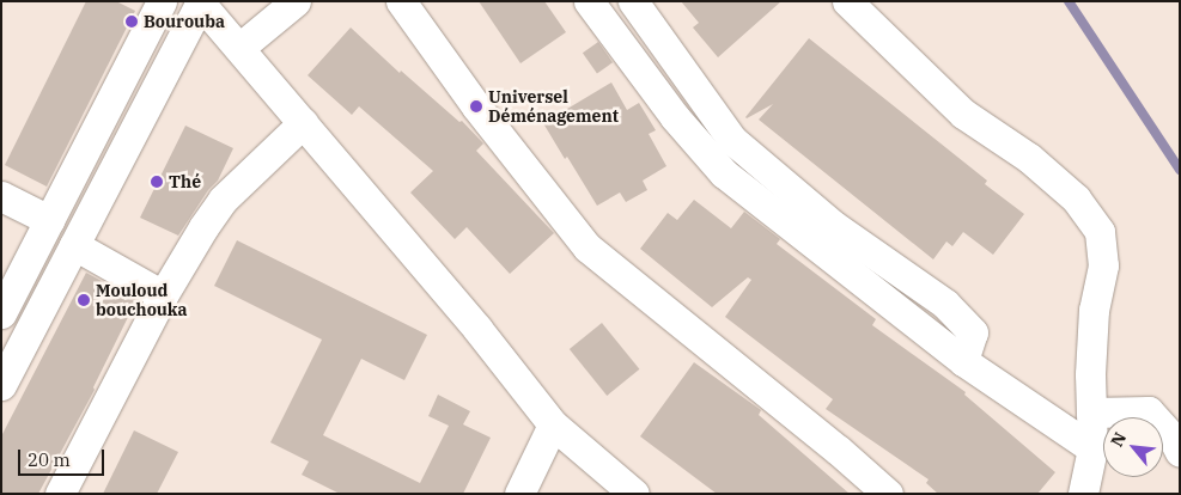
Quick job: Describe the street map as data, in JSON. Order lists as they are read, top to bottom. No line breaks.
{"places":["Bourouba","Universel Déménagement","Thé","Mouloud bouchouka"],"scale_bar":"20 m","north":"top left"}
